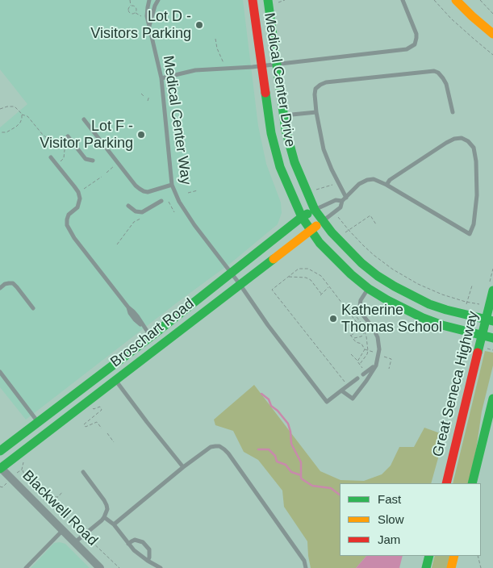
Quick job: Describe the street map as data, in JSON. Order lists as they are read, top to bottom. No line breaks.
{"streets":{"street":["Medical Center Drive","Broschart Road","Great Seneca Highway","Blackwell Road"],"lane":["Medical Center Way"]},"crossings":[["Medical Center Drive","Broschart Road"],["Medical Center Drive","Great Seneca Highway"],["Medical Center Way","Broschart Road"],["Broschart Road","Blackwell Road"]],"places":["Lot D - Visitors Parking","Lot F - Visitor Parking","Katherine Thomas School"],"legend":["Fast","Slow","Jam"]}
